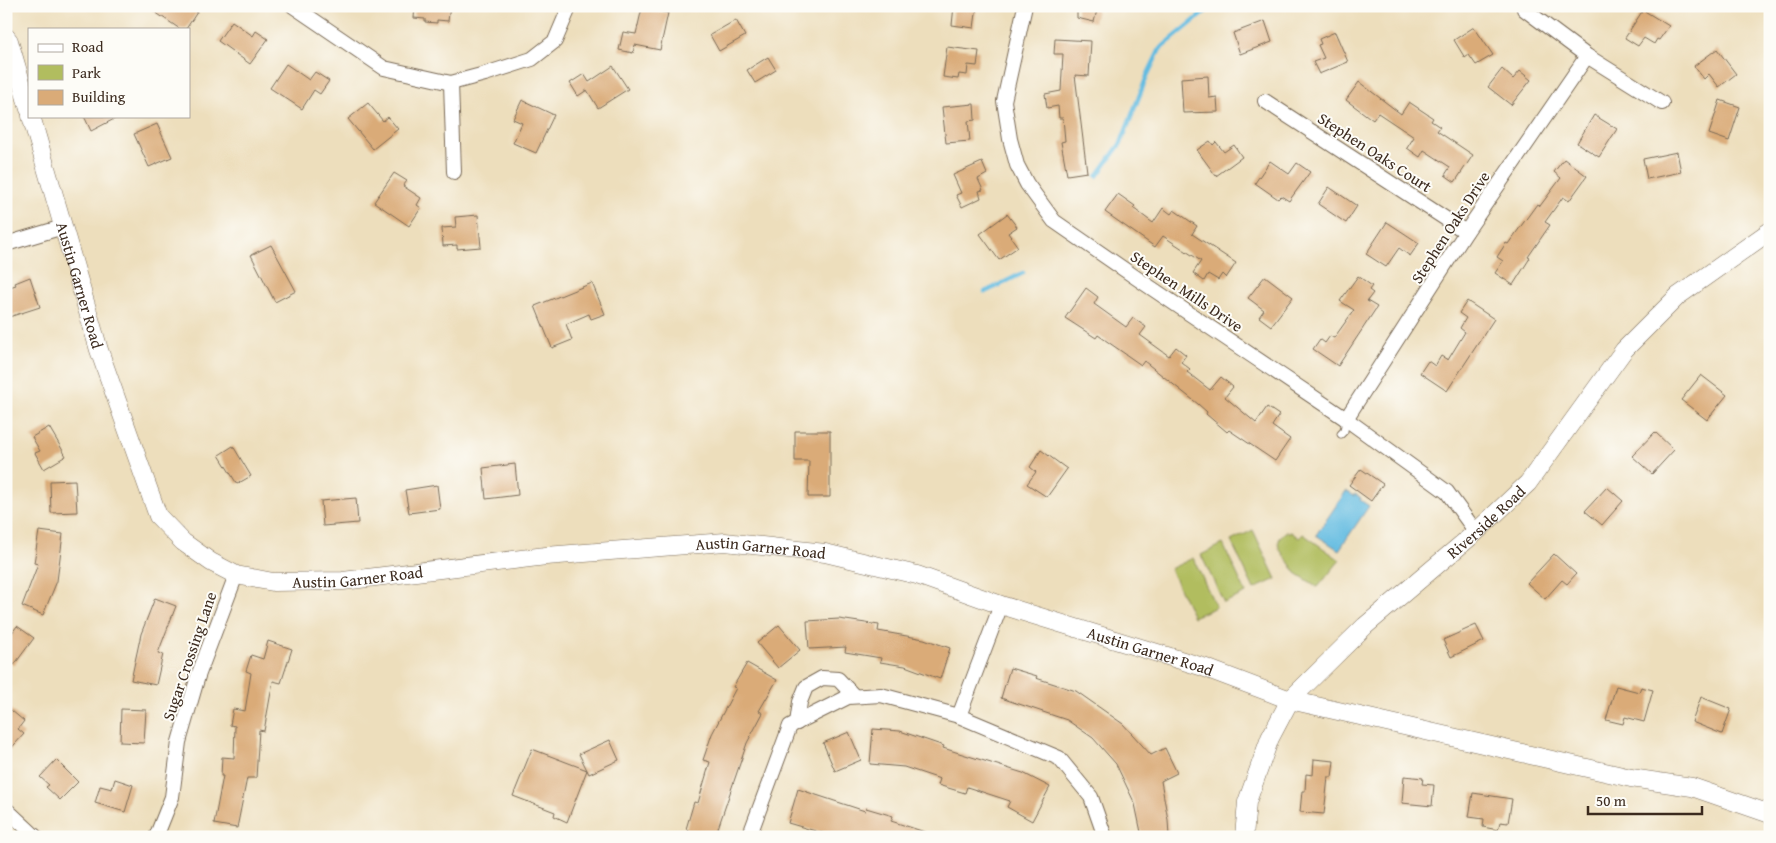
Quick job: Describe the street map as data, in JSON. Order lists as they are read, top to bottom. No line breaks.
{"streets":{"street":["Stephen Oaks Court","Stephen Oaks Drive","Austin Garner Road","Stephen Mills Drive","Riverside Road","Sugar Crossing Lane"]},"crossings":[["Stephen Oaks Court","Stephen Oaks Drive"],["Stephen Oaks Drive","Stephen Mills Drive"],["Austin Garner Road","Riverside Road"],["Austin Garner Road","Sugar Crossing Lane"],["Stephen Mills Drive","Riverside Road"]],"legend":["Road","Park","Building"],"scale_bar":"50 m"}
